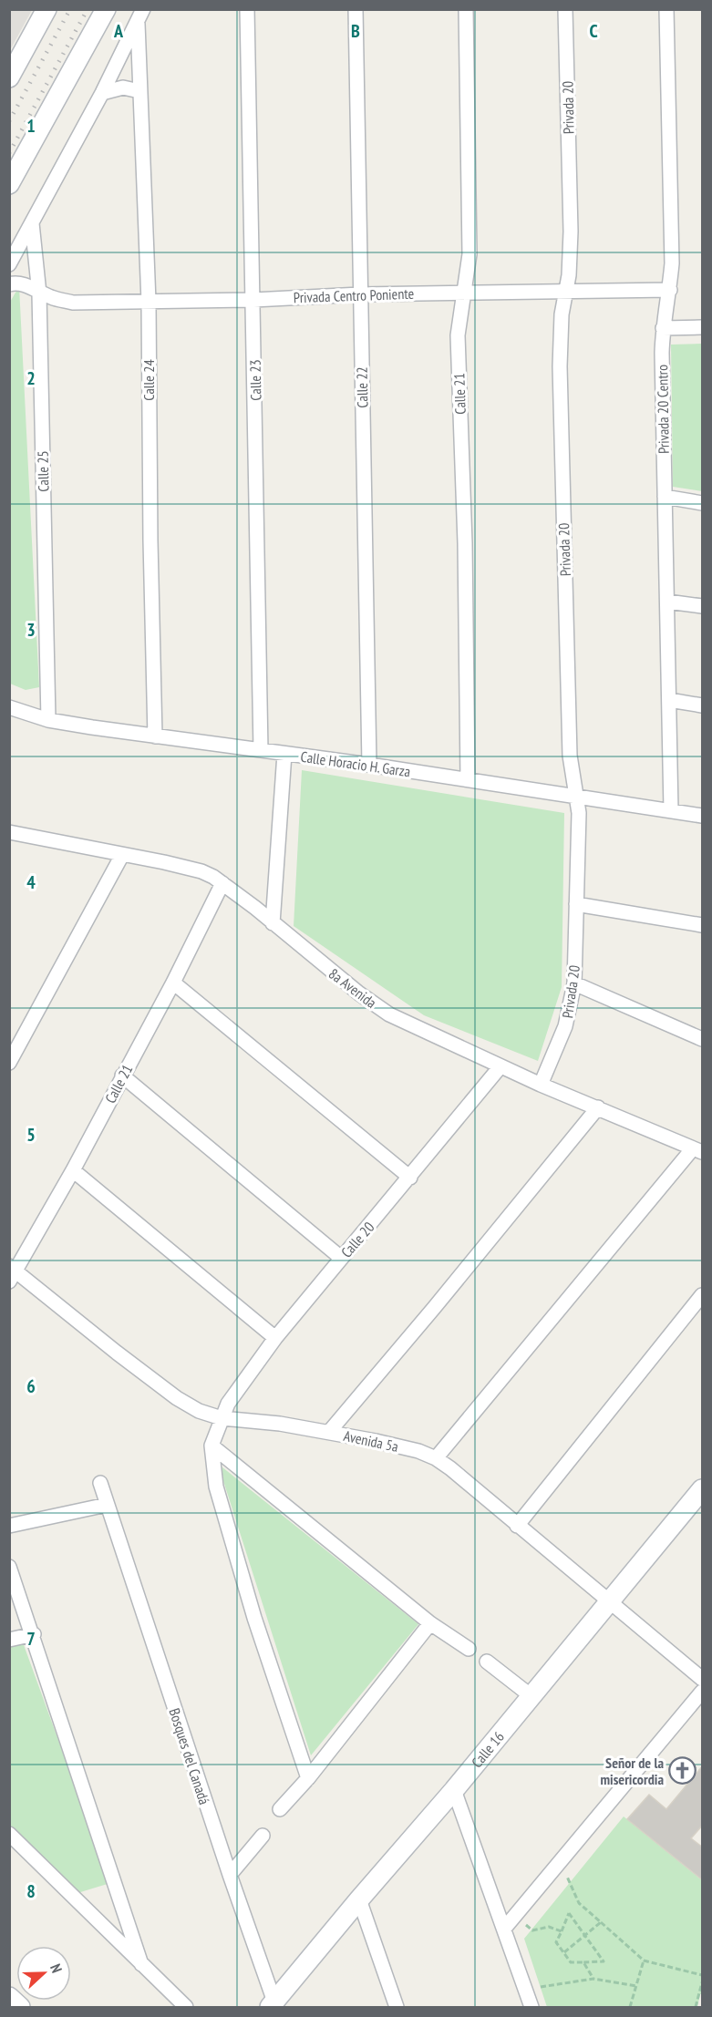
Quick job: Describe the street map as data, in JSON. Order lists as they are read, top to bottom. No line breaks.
{"streets":{"street":["Privada 20","Privada Centro Poniente","Calle 24","Calle 23","Calle 22","Calle 21","Privada 20 Centro","Calle 25","Calle Horacio H. Garza","8a Avenida","Calle 20","Avenida 5a","Calle 16","Bosques del Canadá"]},"crossings":[["Privada 20","Privada Centro Poniente"],["Privada 20","Calle Horacio H. Garza"],["Privada 20","8a Avenida"],["Privada Centro Poniente","Calle 24"],["Privada Centro Poniente","Calle 23"],["Privada Centro Poniente","Calle 22"],["Privada Centro Poniente","Calle 21"],["Privada Centro Poniente","Privada 20 Centro"],["Privada Centro Poniente","Calle 25"],["Calle 24","Calle Horacio H. Garza"],["Calle 23","Calle Horacio H. Garza"],["Calle 22","Calle Horacio H. Garza"],["Calle 21","Calle Horacio H. Garza"],["Calle 21","8a Avenida"],["Calle 21","Avenida 5a"],["Privada 20 Centro","Calle Horacio H. Garza"],["Calle 25","Calle Horacio H. Garza"],["8a Avenida","Calle 20"],["Calle 20","Avenida 5a"],["Avenida 5a","Calle 16"],["Calle 16","Bosques del Canadá"]],"places":{"church":["Señor de la misericordia"]},"north":"right","grid":{"columns":["A","B","C"],"rows":["1","2","3","4","5","6","7","8"]}}
